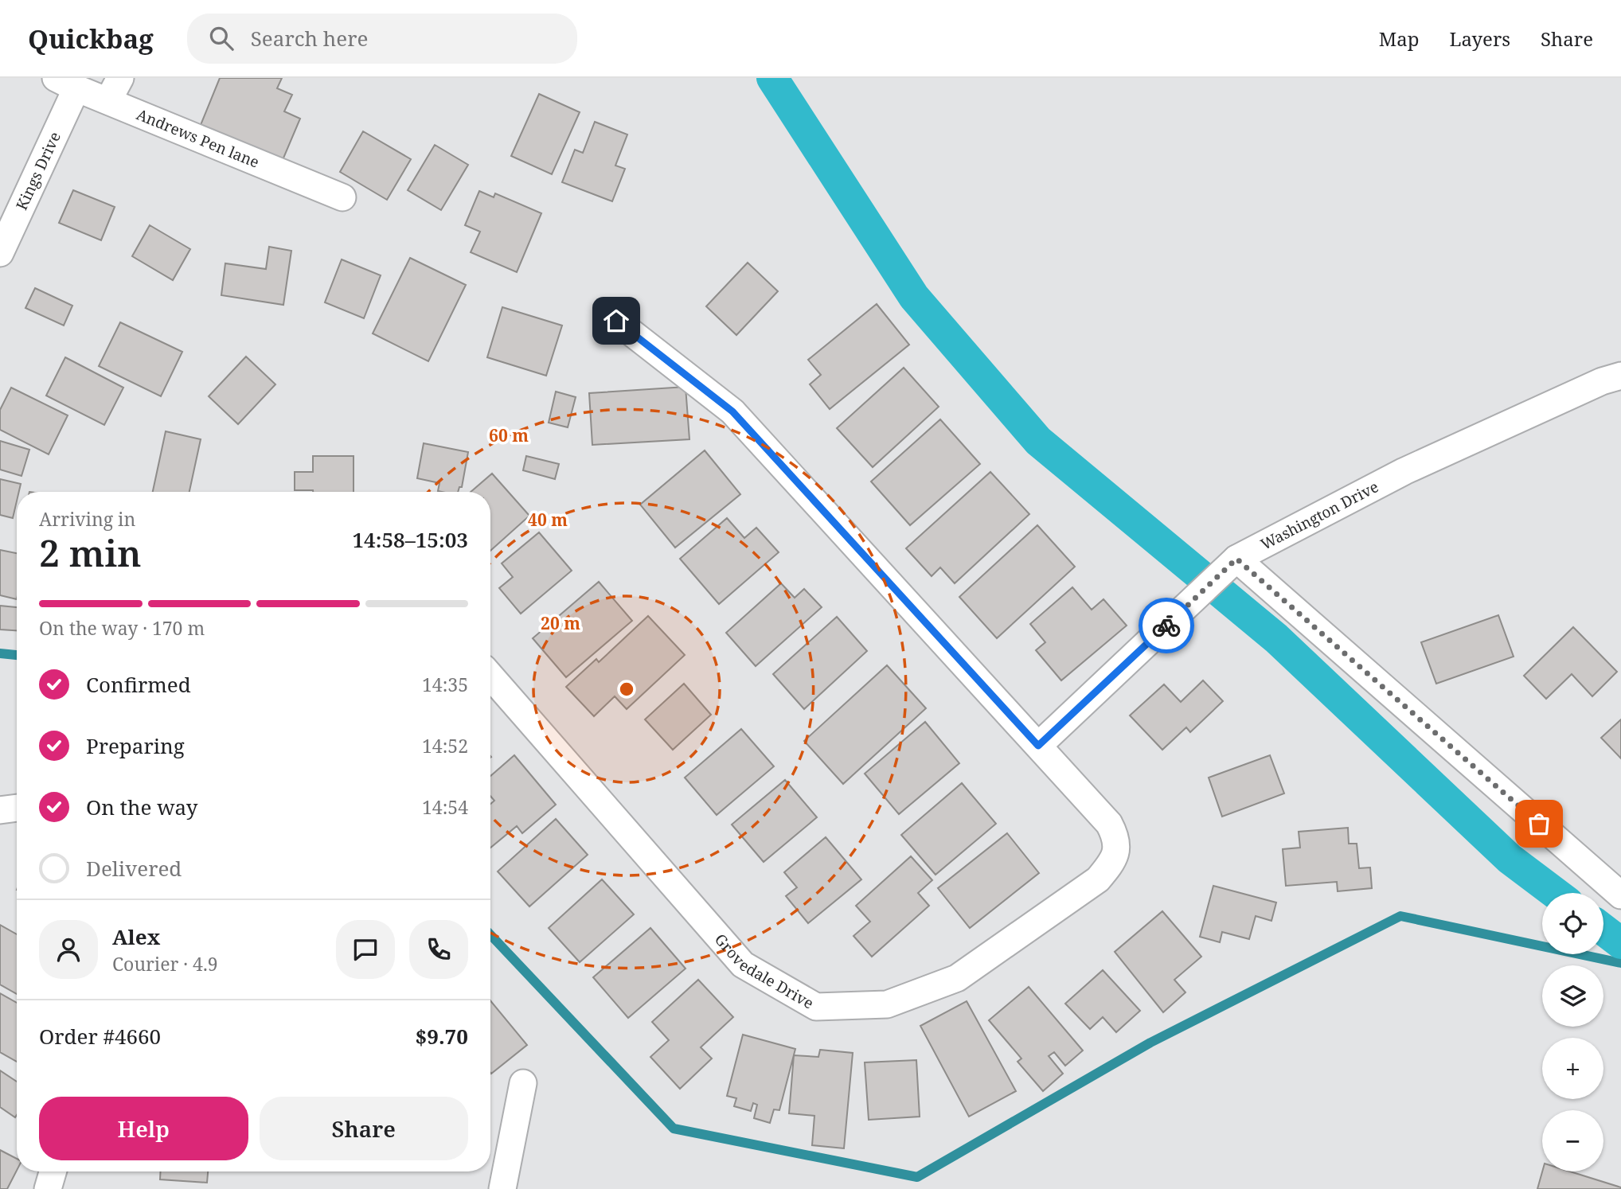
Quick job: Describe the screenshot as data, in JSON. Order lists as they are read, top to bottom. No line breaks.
{"streets":{"street":["Andrews Pen lane","Kings Drive","Washington Drive","Grovedale Drive"]},"crossings":[["Andrews Pen lane","Kings Drive"],["Washington Drive","Grovedale Drive"]],"page":{"header":"Quickbag","search":"Search here","nav":["Map","Layers","Share"],"heading":["2 min","Arriving in","14:58–15:03"],"panel":["Alex","Courier · 4.9","Order #4660","$9.70"],"bar":"On the way · 170 m","list":[["Confirmed","14:35"],["Preparing","14:52"],["On the way","14:54"],"Delivered"],"map_buttons":["+","−"],"buttons":["Help","Share"]},"rings":["60 m","40 m","20 m"]}
